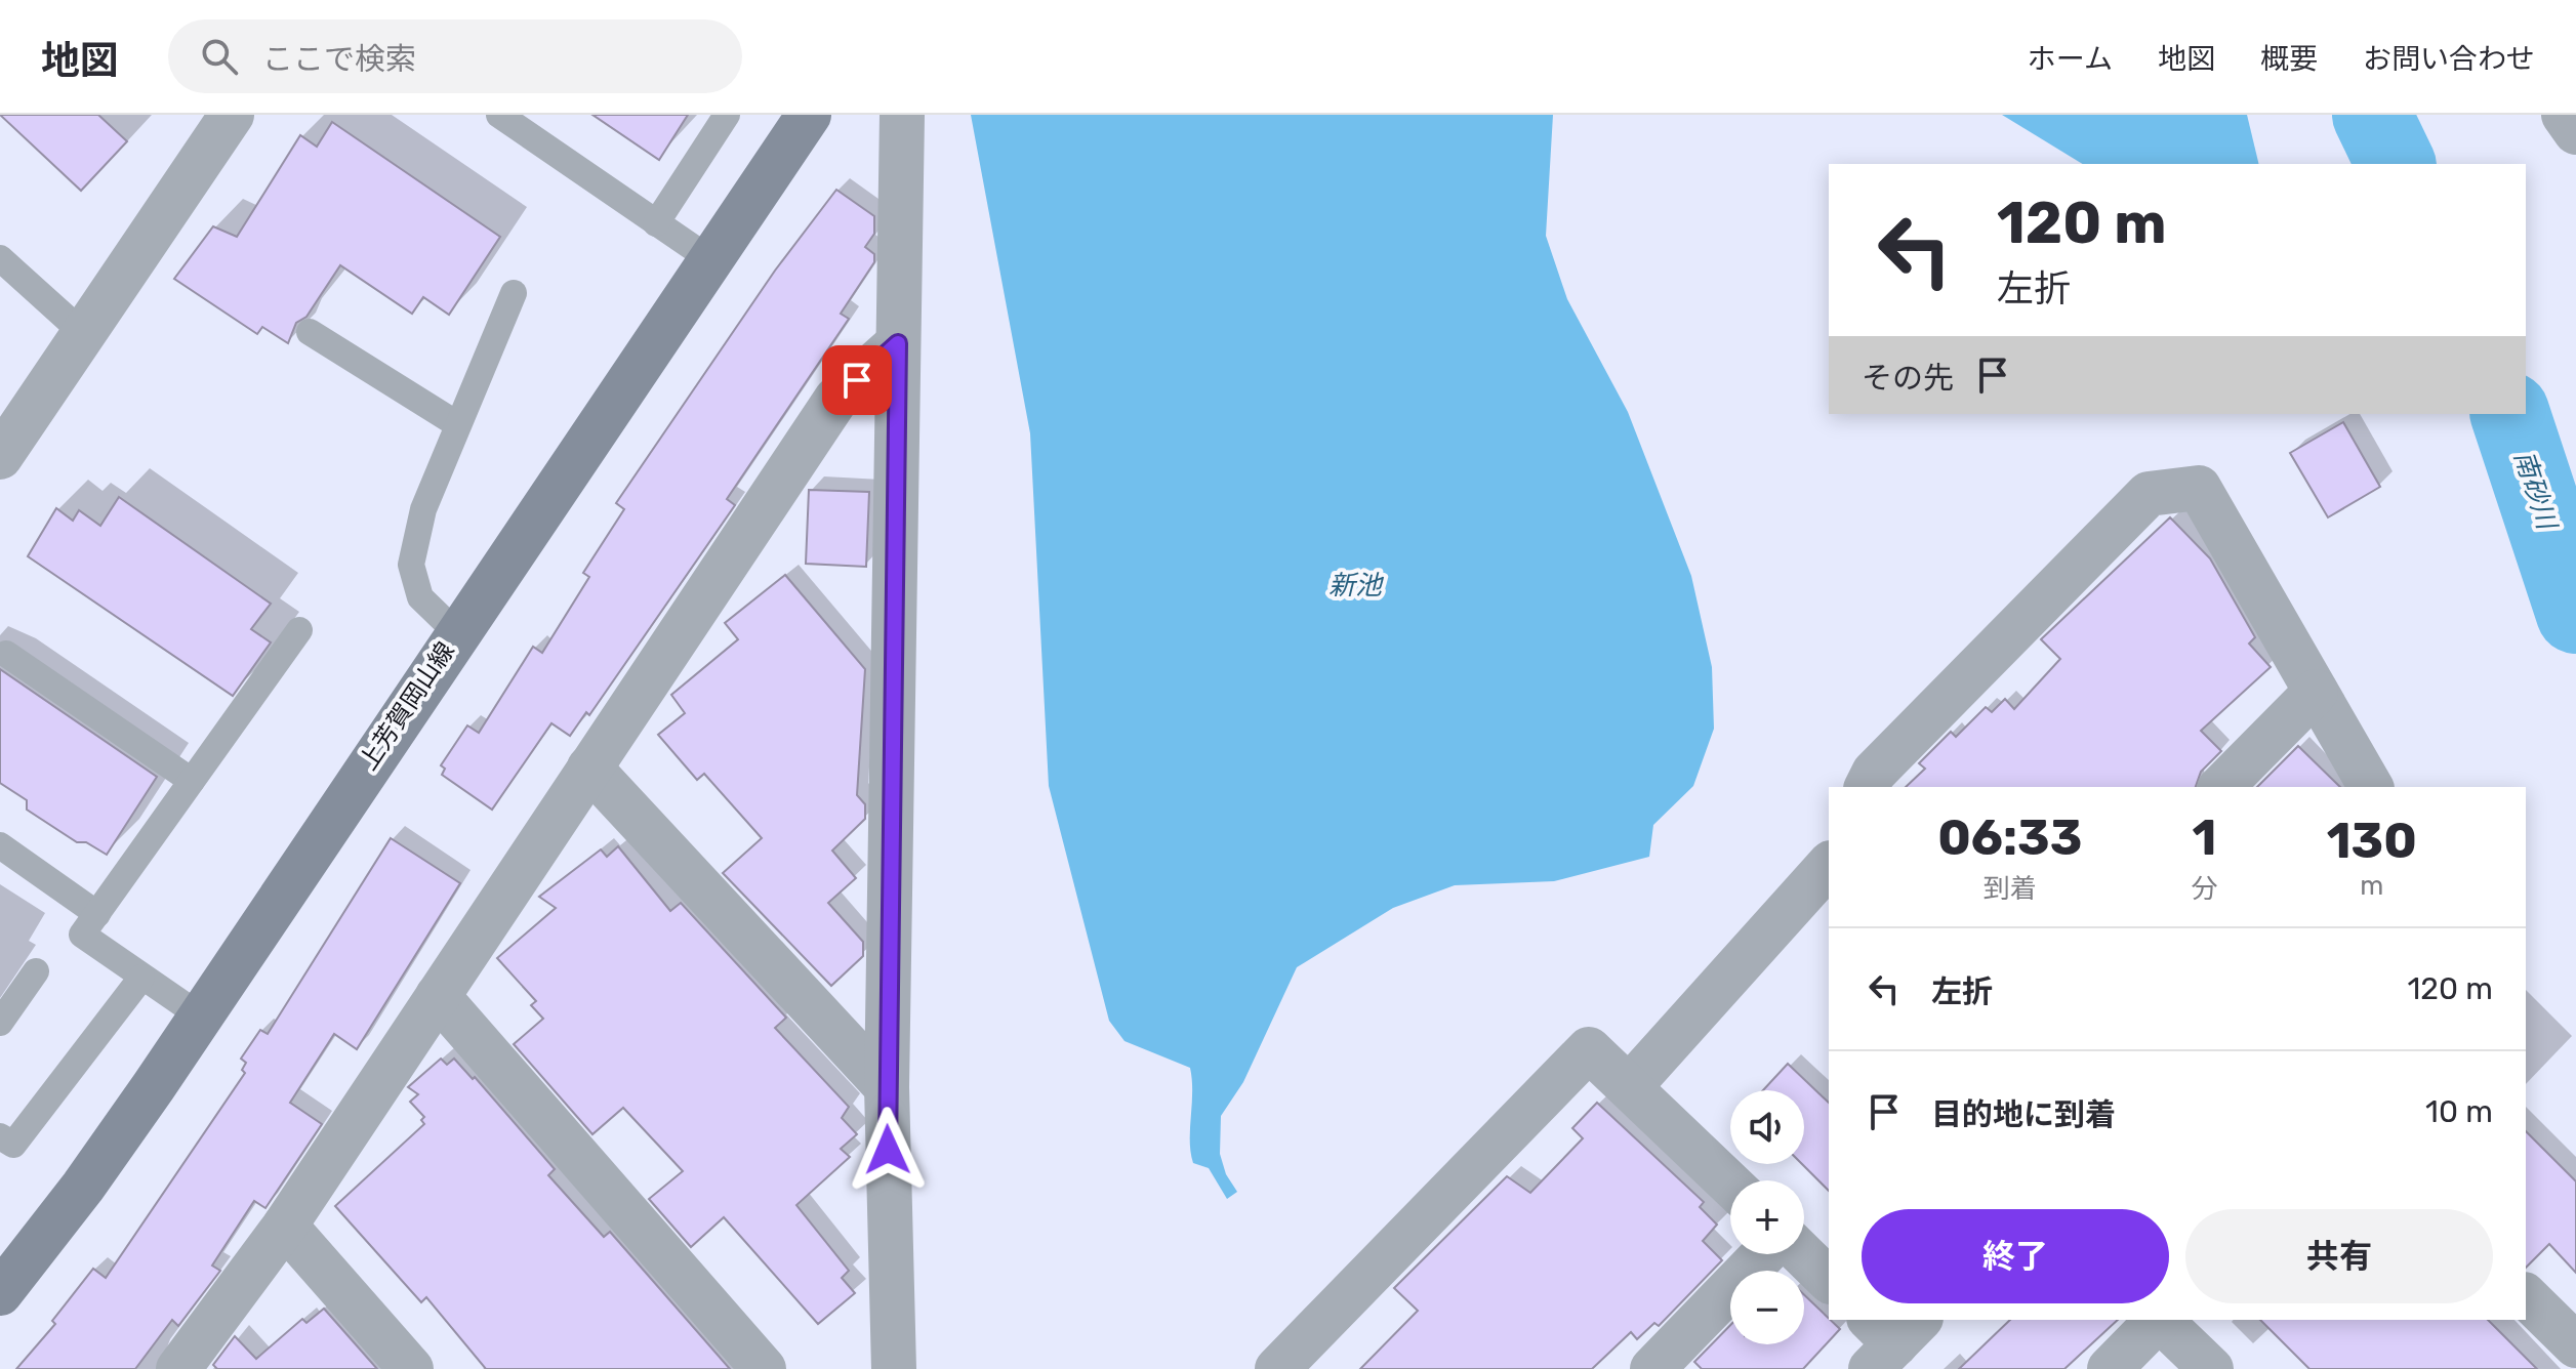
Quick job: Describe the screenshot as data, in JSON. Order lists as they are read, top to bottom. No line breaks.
{"streets":{"main road":["上芳賀岡山線"]},"water":["南砂川","新池"],"page":{"header":"地図","search":"ここで検索","nav":["ホーム","地図","概要","お問い合わせ"],"turn":["120 m","左折"],"then":"その先","eta":["06:33","到着","1","分","130","m"],"list":[{"name":"左折","value":"120 m"},{"name":"目的地に到着","value":"10 m"}],"map_buttons":["+","−"],"buttons":["終了","共有"]}}
